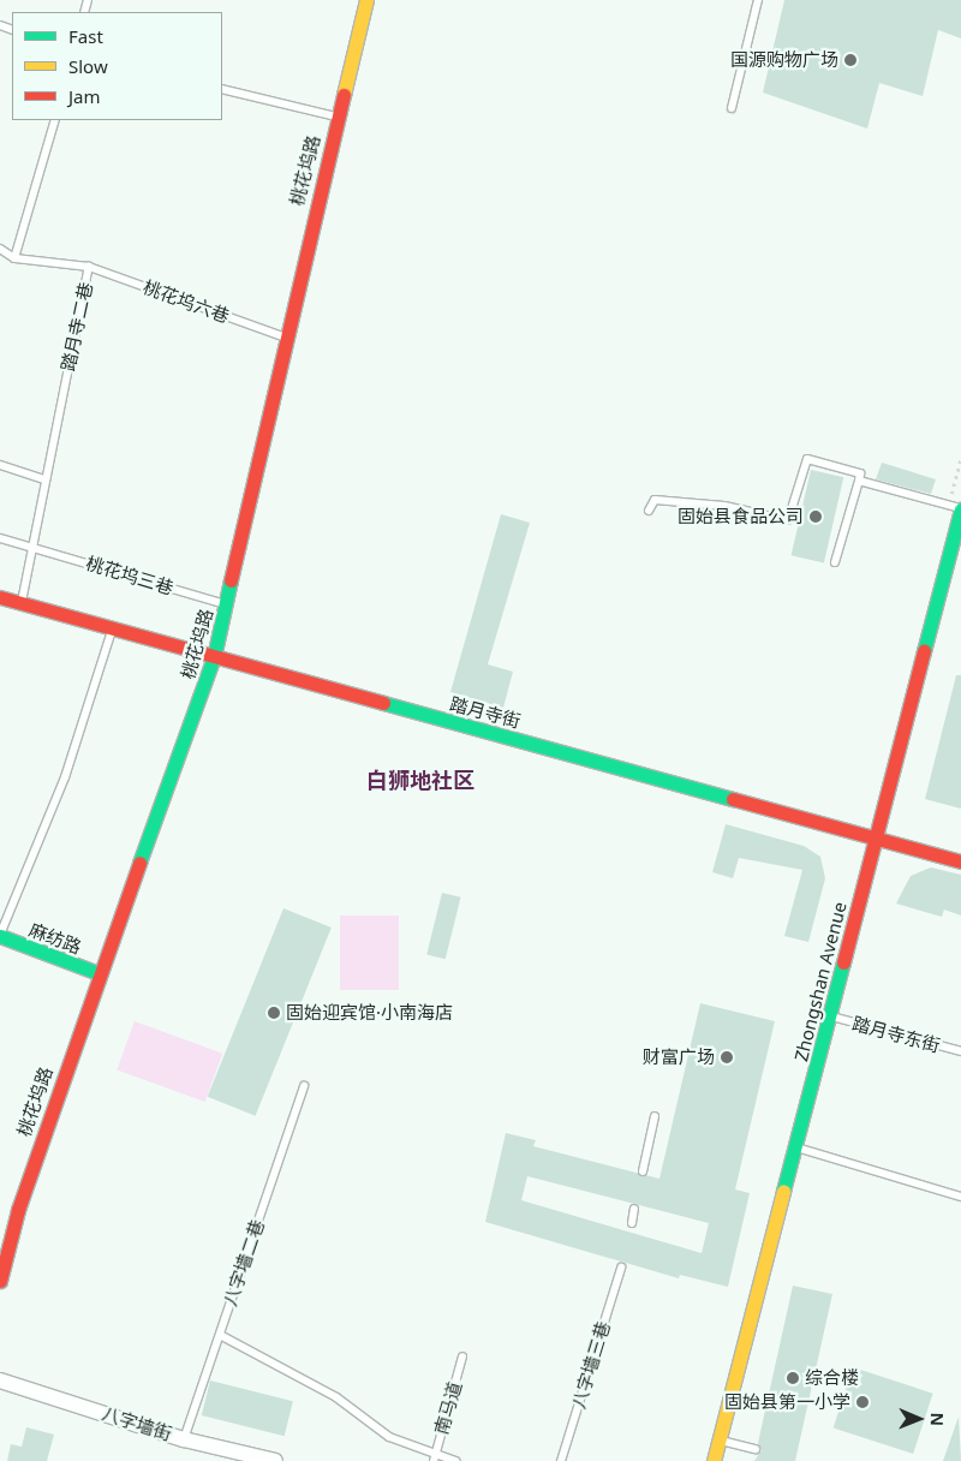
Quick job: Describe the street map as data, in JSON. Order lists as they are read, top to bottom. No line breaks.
{"streets":{"street":["桃花坞路","踏月寺街","麻纺路","Zhongshan Avenue","八字墙街"],"lane":["桃花坞六巷","踏月寺二巷","桃花坞三巷","踏月寺东街","八字墙二巷","八字墙三巷","南马道"]},"crossings":[["桃花坞路","桃花坞六巷"],["桃花坞路","桃花坞三巷"],["桃花坞路","踏月寺街"],["桃花坞路","麻纺路"],["桃花坞六巷","踏月寺二巷"],["踏月寺二巷","桃花坞三巷"],["踏月寺二巷","踏月寺街"],["踏月寺街","Zhongshan Avenue"],["Zhongshan Avenue","踏月寺东街"],["八字墙二巷","八字墙街"]],"districts":["白狮地社区"],"places":["国源购物广场","固始县食品公司","固始迎宾馆·小南海店","财富广场","综合楼","固始县第一小学"],"legend":["Fast","Slow","Jam"],"north":"right"}
